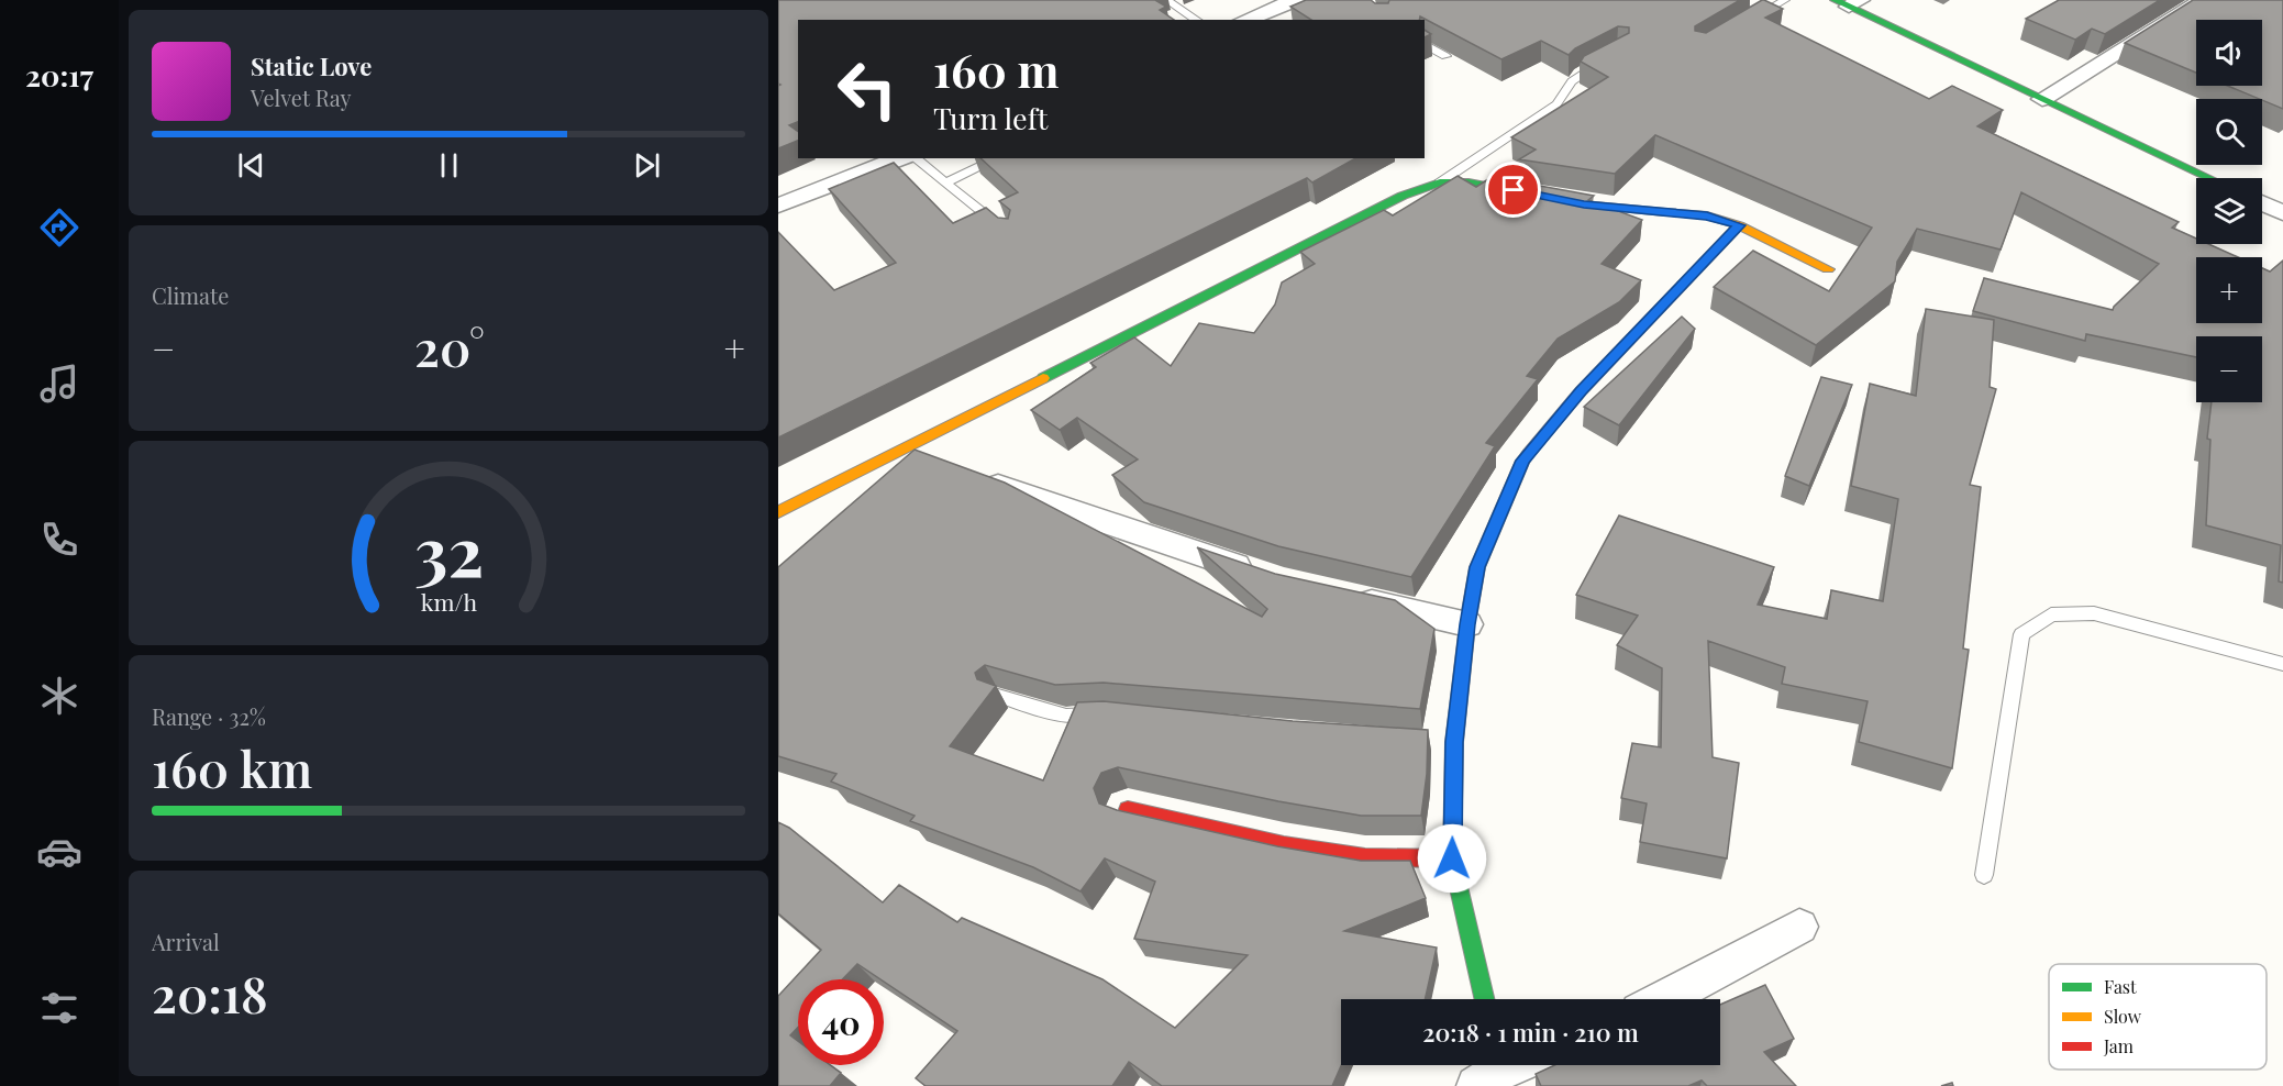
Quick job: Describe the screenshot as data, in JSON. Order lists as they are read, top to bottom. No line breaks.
{"legend":["Fast","Slow","Jam"],"page":{"tabs":"20:17","map_buttons":["+","−"],"turn":["160 m","Turn left"],"song":["Static Love","Velvet Ray"],"tile":["Climate",["Range · 32%","160 km"],["Arrival","20:18"]],"heat":["−","20°","+"],"limit":"40","trip":"20:18 · 1 min · 210 m","gauge":["32","km/h"]}}
